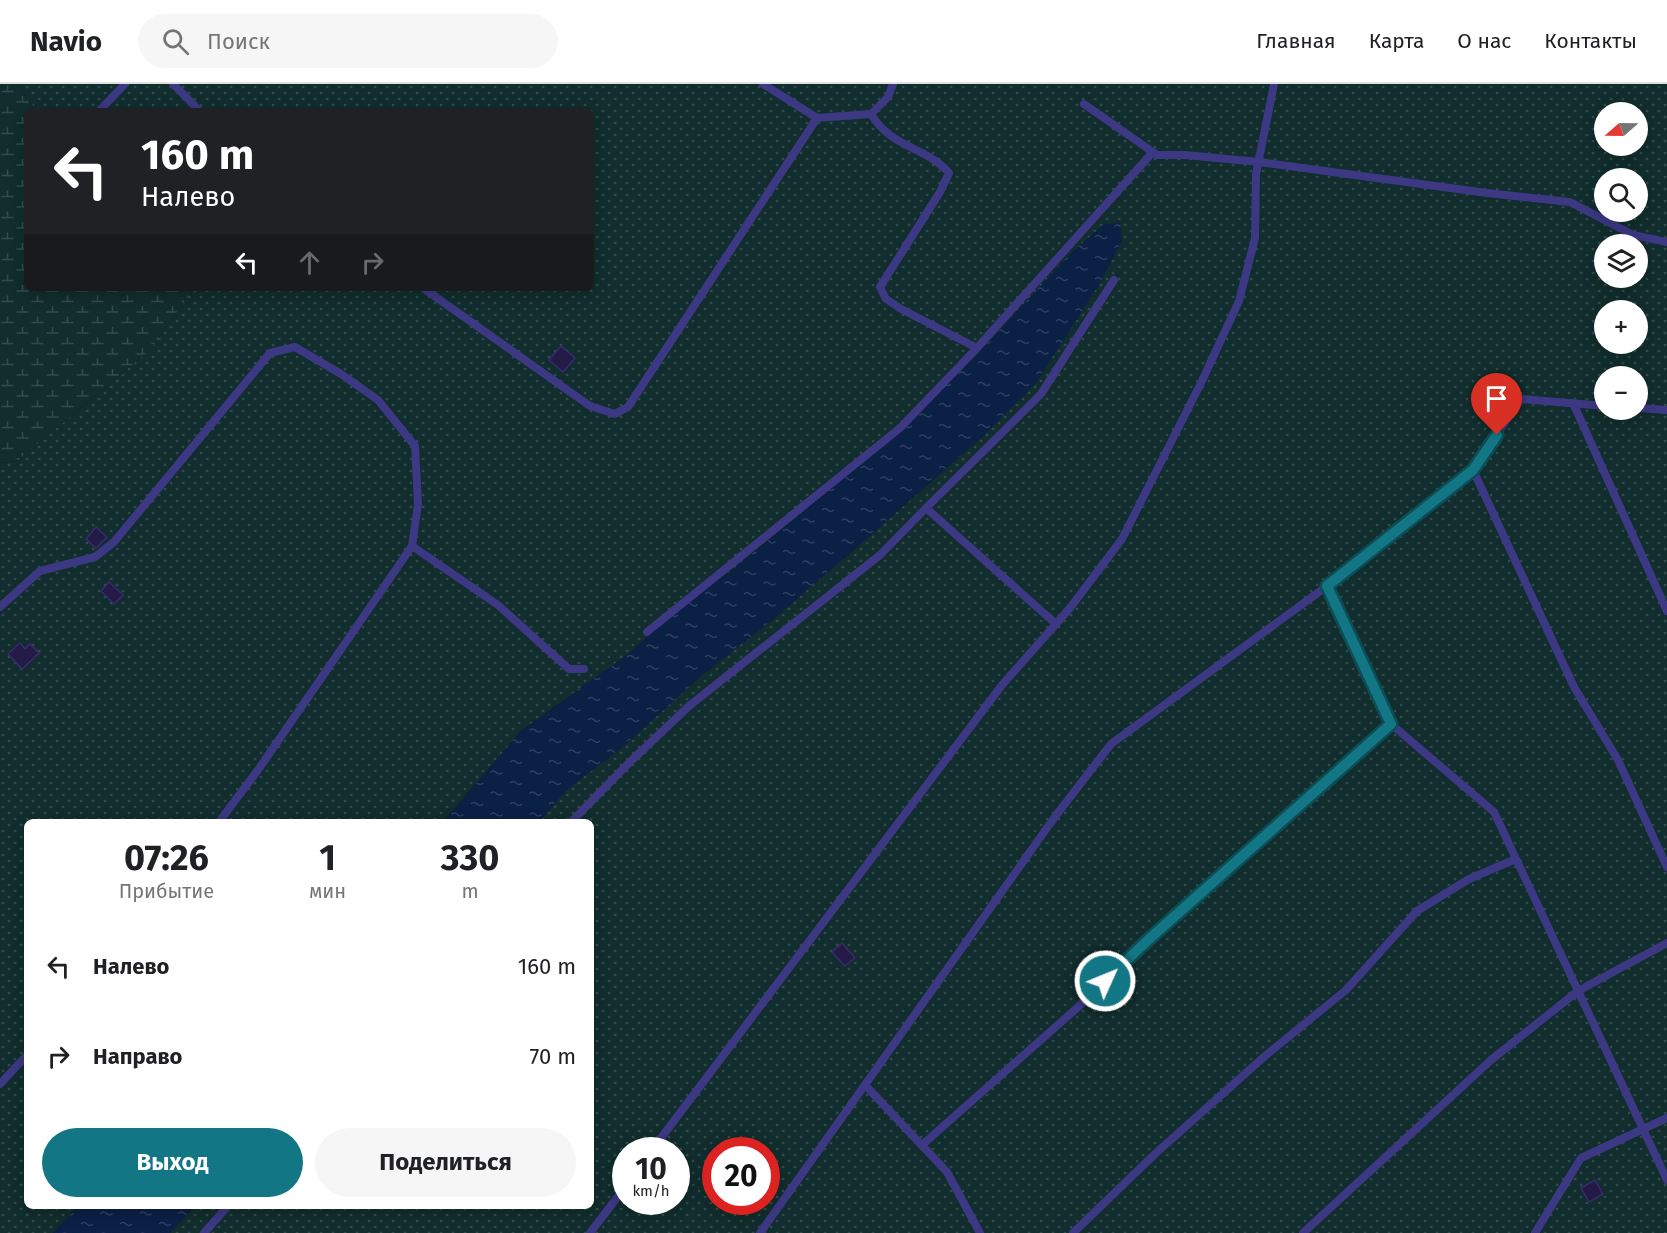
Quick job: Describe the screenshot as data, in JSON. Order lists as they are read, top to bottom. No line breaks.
{"north":"left","page":{"header":"Navio","search":"Поиск","nav":["Главная","Карта","О нас","Контакты"],"map_buttons":["+","−"],"turn":["160 m","Налево"],"eta":["07:26","Прибытие","1","мин","330","m"],"list":[{"name":"Налево","value":"160 m"},{"name":"Направо","value":"70 m"}],"buttons":["Выход","Поделиться"],"speed":"10 km/h","limit":"20"}}
